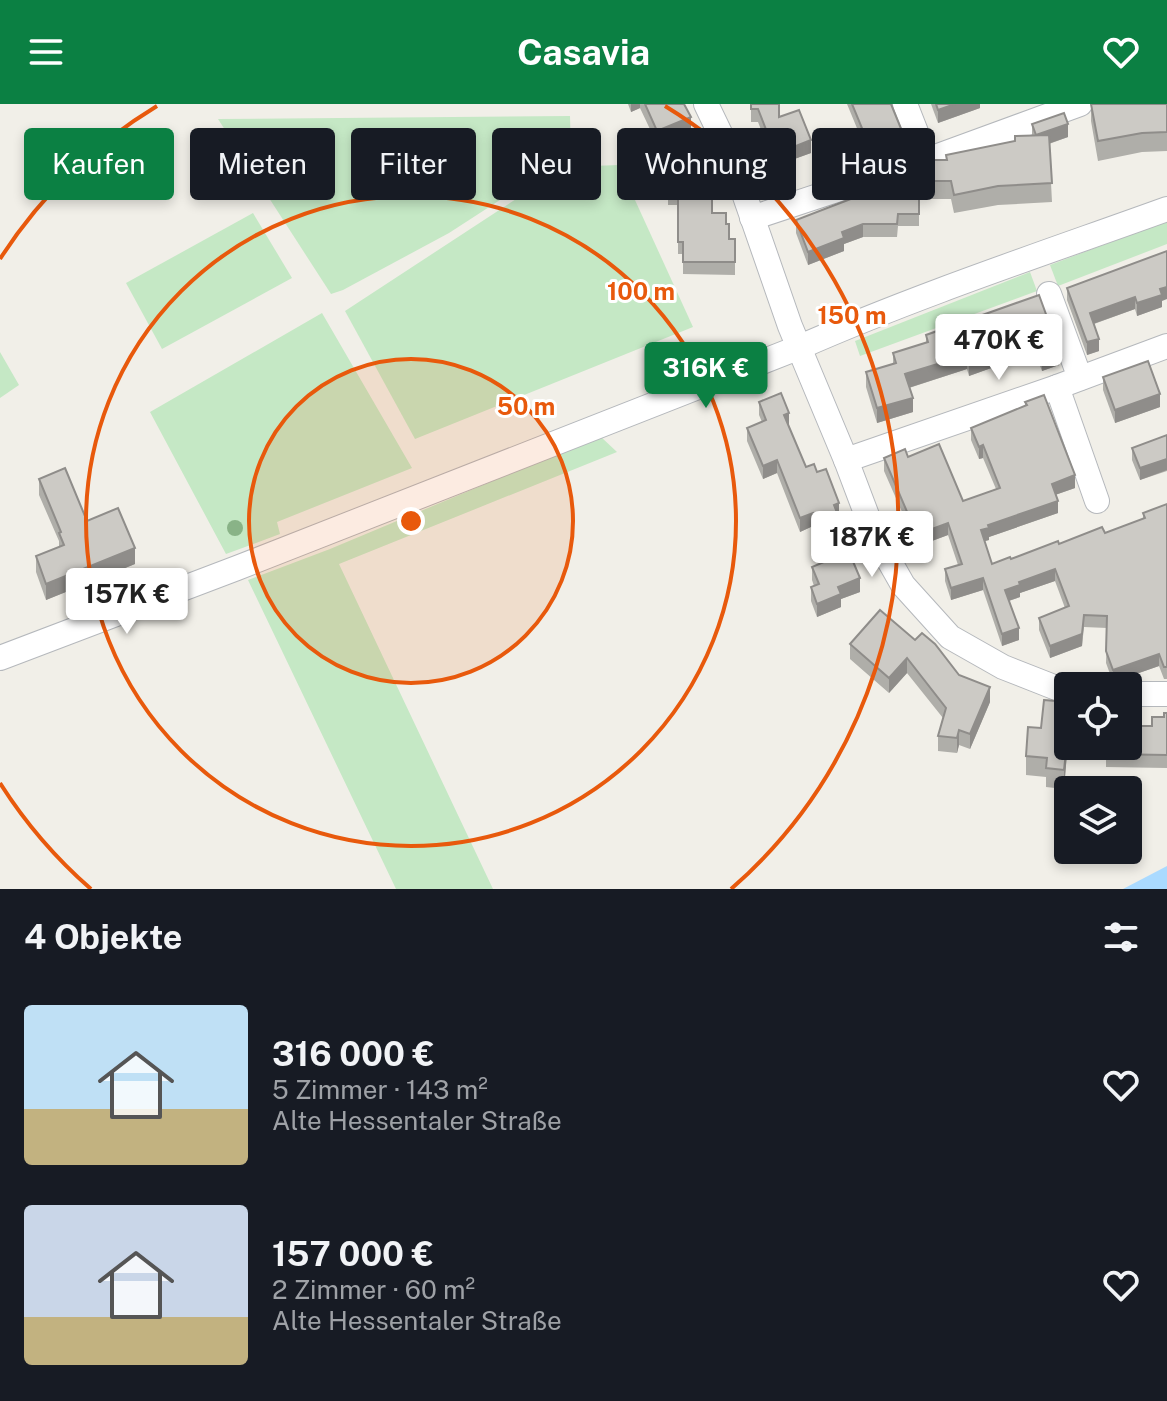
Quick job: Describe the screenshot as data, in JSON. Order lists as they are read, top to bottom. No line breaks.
{"page":{"header":"Casavia","chip":["Kaufen","Mieten","Filter","Neu","Wohnung","Haus"],"price":["470K €","316K €","187K €","157K €"],"heading":"4 Objekte","list":[{"name":"316 000 €","note":"5 Zimmer · 143 m² · Alte Hessentaler Straße"},{"name":"157 000 €","note":"2 Zimmer · 60 m² · Alte Hessentaler Straße"}]},"rings":["100 m","150 m","50 m"]}
